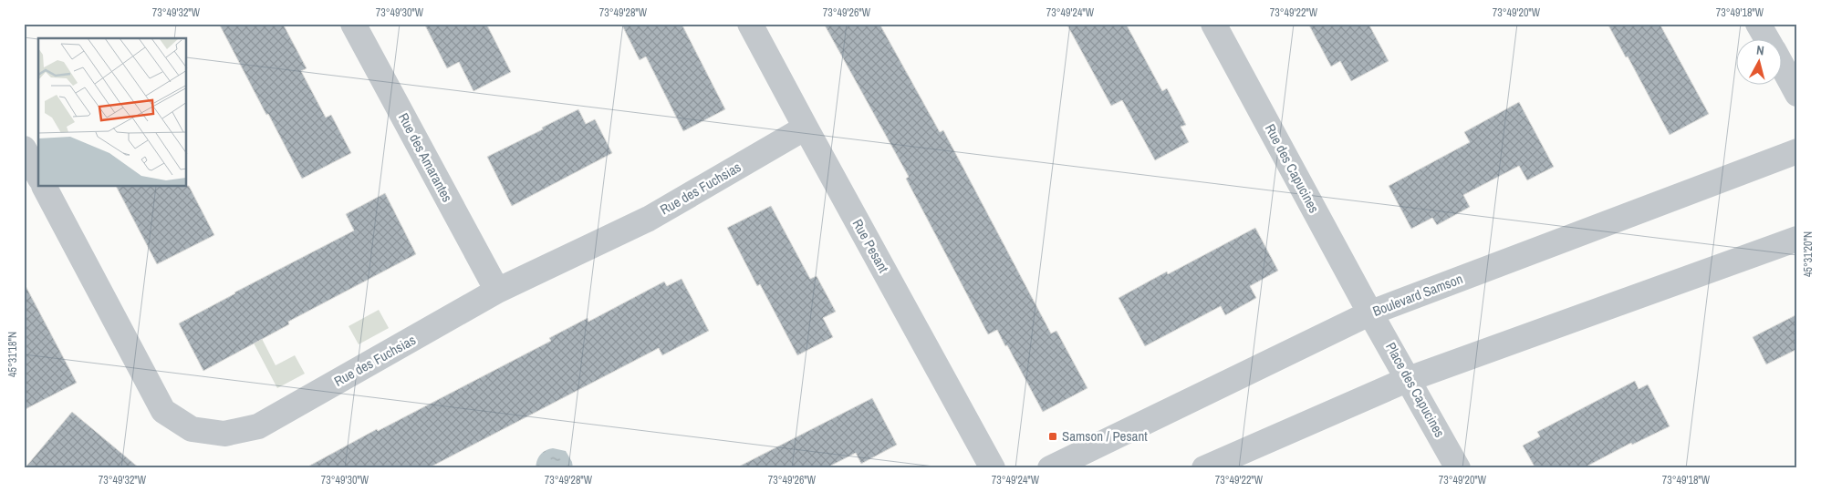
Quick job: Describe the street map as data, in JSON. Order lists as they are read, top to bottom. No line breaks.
{"streets":{"street":["Rue des Amarantes","Rue des Capucines","Rue des Fuchsias","Rue Pesant","Boulevard Samson","Place des Capucines"]},"crossings":[["Rue des Amarantes","Rue des Fuchsias"],["Rue des Capucines","Boulevard Samson"],["Rue des Capucines","Place des Capucines"],["Rue des Fuchsias","Rue Pesant"],["Boulevard Samson","Place des Capucines"]],"places":{"transit":["Samson / Pesant"]},"north":"top","coordinates":["73°49'32\"W","73°49'30\"W","73°49'28\"W","73°49'26\"W","73°49'24\"W","73°49'22\"W","73°49'20\"W","73°49'18\"W","45°31'20\"N","45°31'18\"N"]}
